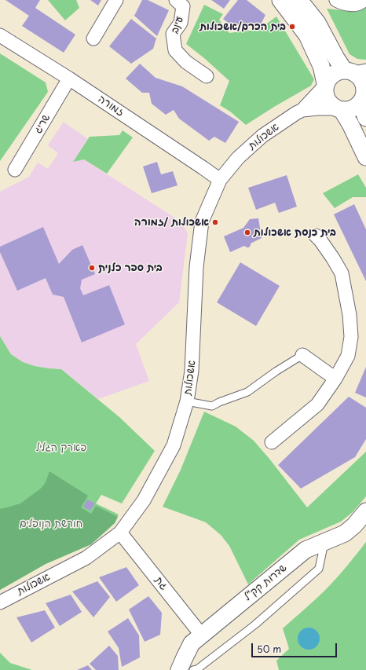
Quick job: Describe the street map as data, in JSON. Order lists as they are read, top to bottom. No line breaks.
{"streets":{"street":["עינב","זמורה","שריג","אשכולות","שדרות קק\"ל","גת"]},"crossings":[["זמורה","שריג"],["זמורה","אשכולות"],["אשכולות","גת"],["שדרות קק\"ל","גת"]],"parks":["פארק הגליל","חורשת הנופלים"],"places":["בית הכרם/אשכולות","אשכולות /זמורה","בית כנסת אשכולות","בית ספר כלנית"],"scale_bar":"50 m"}
